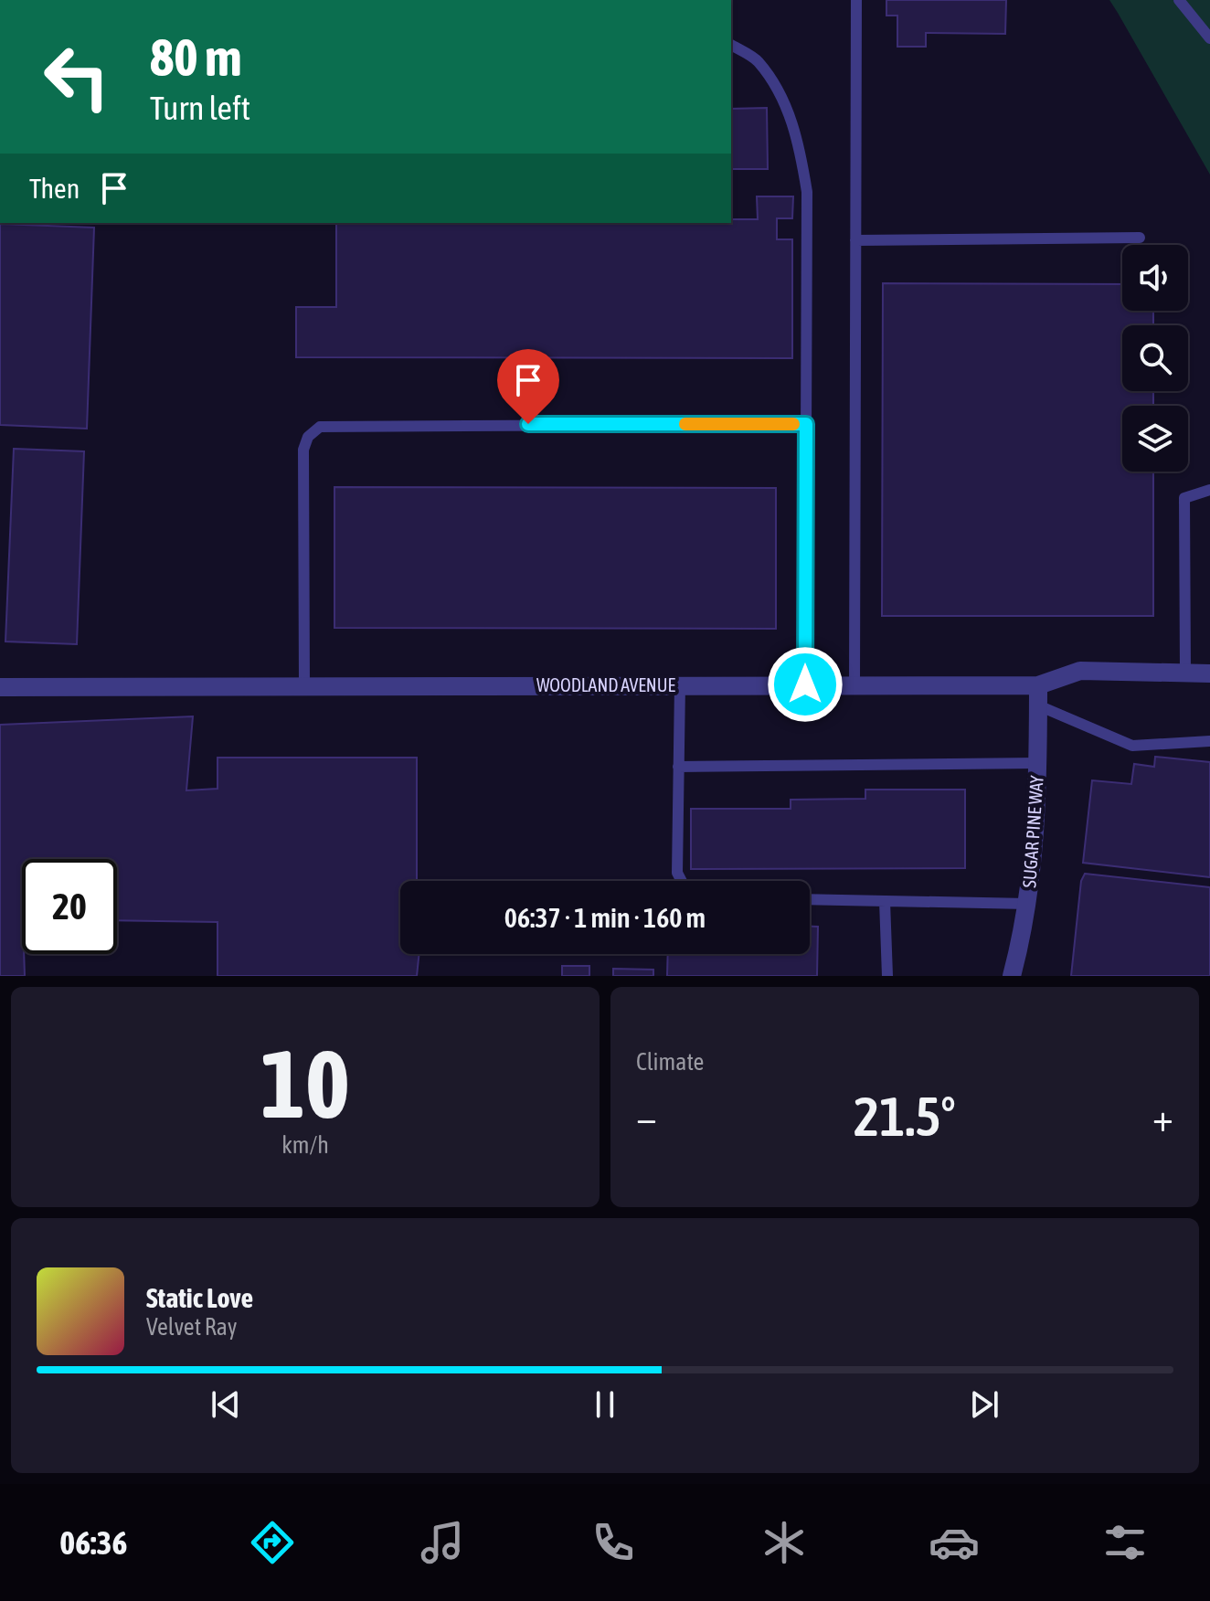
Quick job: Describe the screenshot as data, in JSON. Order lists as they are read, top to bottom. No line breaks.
{"streets":{"street":["WOODLAND AVENUE","SUGAR PINE WAY"]},"crossings":[["WOODLAND AVENUE","SUGAR PINE WAY"]],"page":{"turn":["80 m","Turn left"],"then":"Then","limit":"20","trip":"06:37 · 1 min · 160 m","tile":[["10","km/h"],"Climate"],"heat":["−","21.5°","+"],"song":["Static Love","Velvet Ray"],"tabs":"06:36"}}
